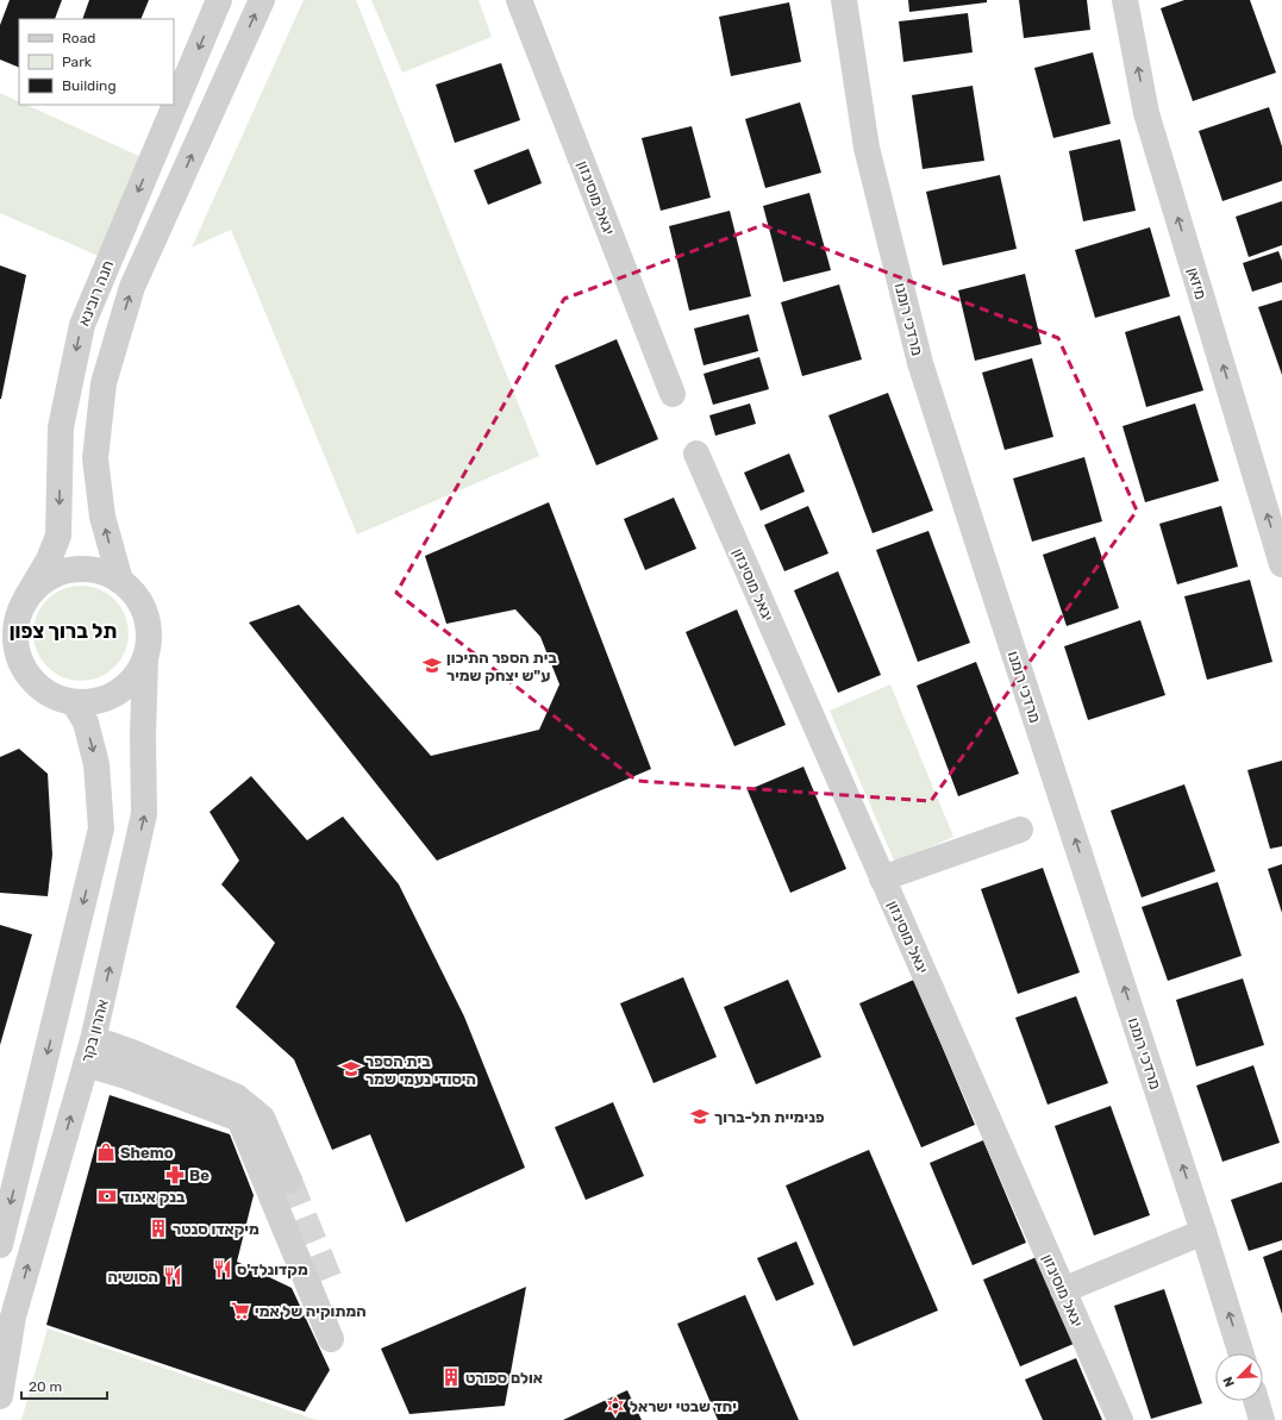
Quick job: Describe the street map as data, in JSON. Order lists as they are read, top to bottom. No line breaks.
{"streets":{"street":["יגאל מוסינזון","מיזאן","חנה רובינא","מרדכי רומנו","אהרון בקר"]},"crossings":[["חנה רובינא","אהרון בקר"]],"one_way":["מיזאן","מרדכי רומנו"],"districts":["תל ברוך צפון"],"places":{"school or university":["בית הספר התיכון ע\"ש יצחק שמיר","בית הספר היסודי נעמי שמר","פנימיית תל-ברוך"],"shop":["Shemo"],"pharmacy":["Be"],"bank":["בנק איגוד"],"building":["מיקאדו סנטר","אולם ספורט"],"restaurant":["מקדונלד'ס","הסושיה"],"supermarket":["המתוקיה של אמי"],"synagogue":["יחד שבטי ישראל"]},"legend":["Road","Park","Building"],"scale_bar":"20 m","north":"bottom left"}
